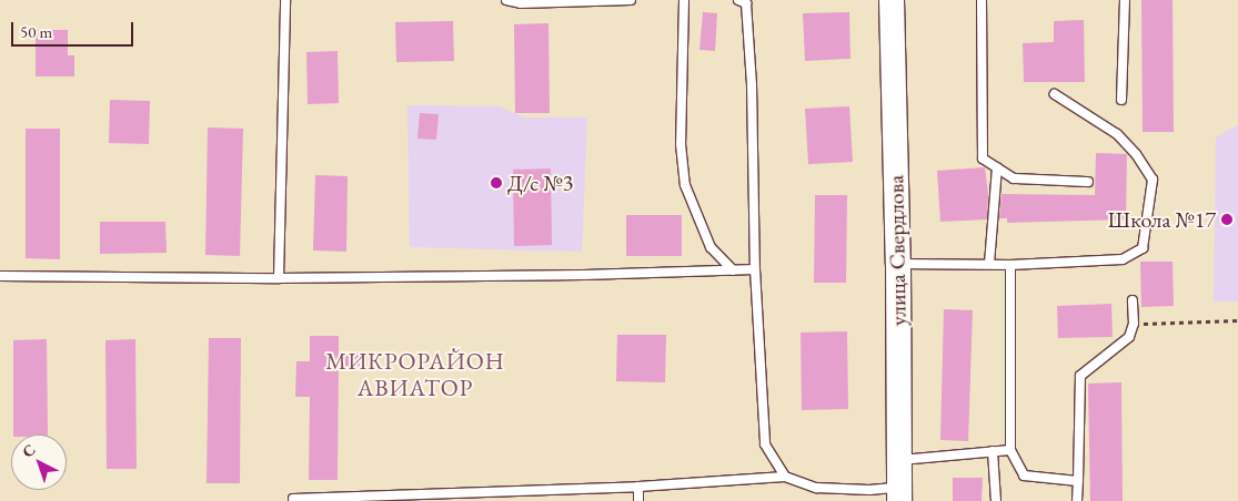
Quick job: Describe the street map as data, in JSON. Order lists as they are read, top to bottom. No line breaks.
{"streets":{"main road":["улица Свердлова"]},"districts":["МИКРОРАЙОН АВИАТОР"],"places":["Д/с №3","Школа №17"],"scale_bar":"50 m","north":"top left"}
